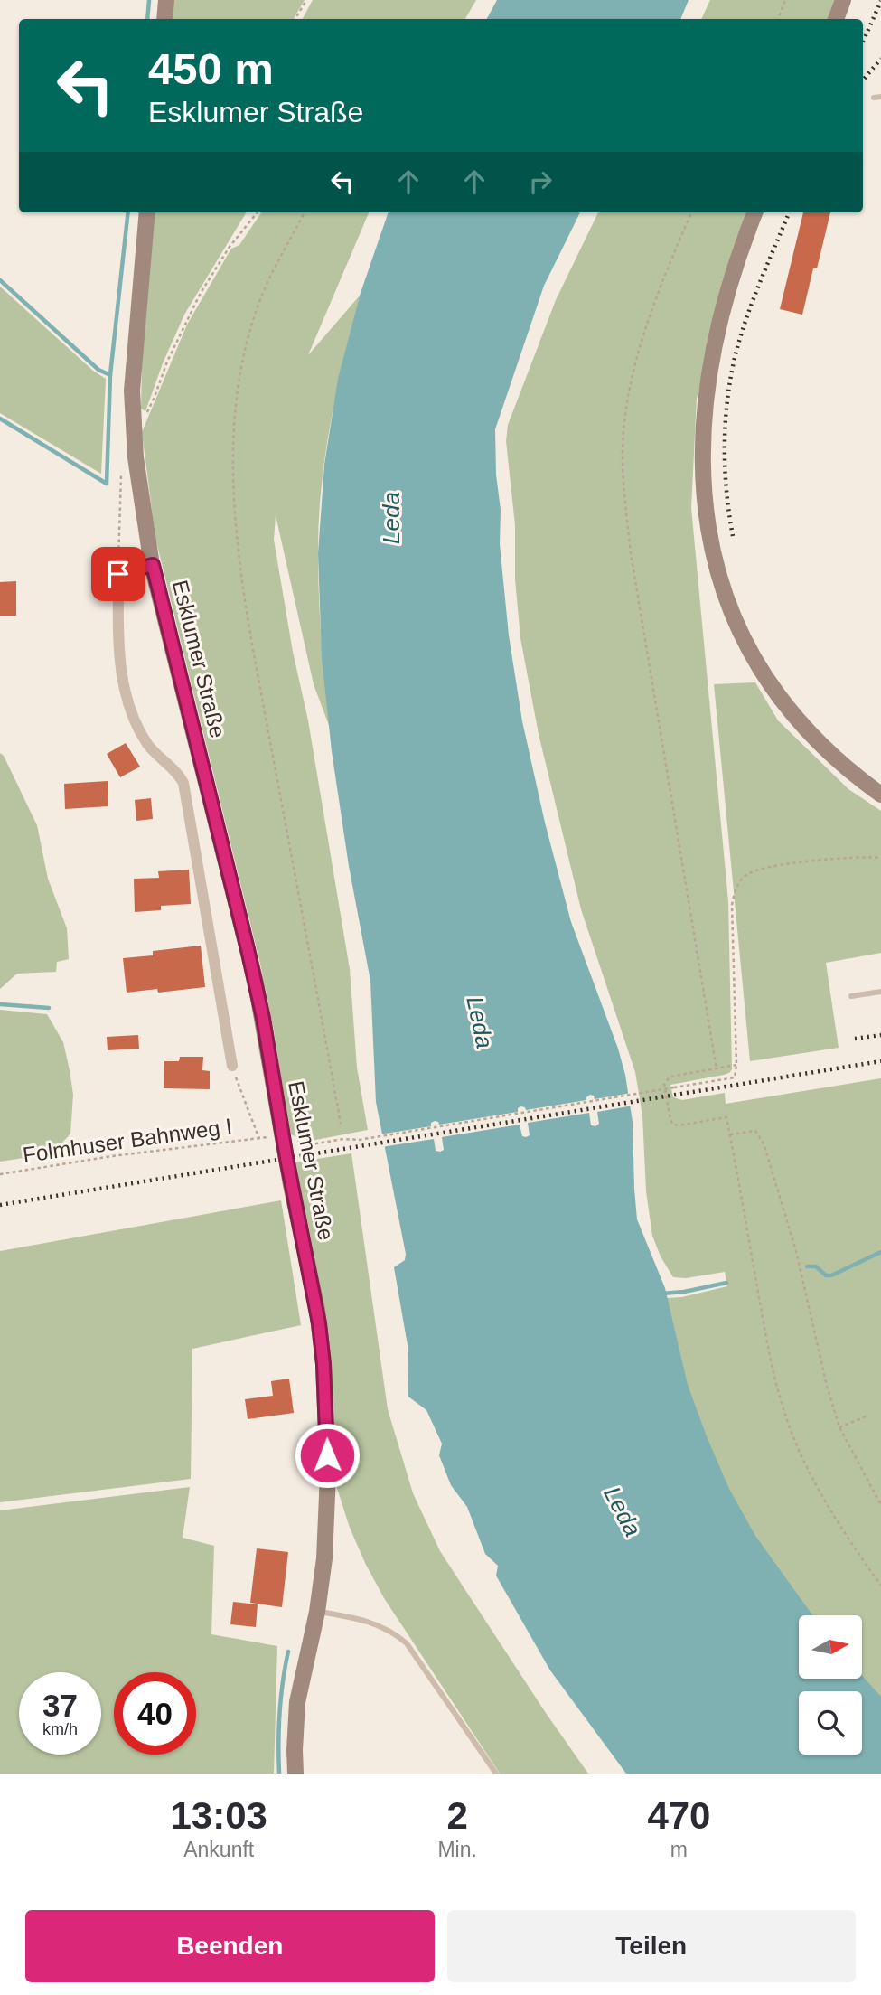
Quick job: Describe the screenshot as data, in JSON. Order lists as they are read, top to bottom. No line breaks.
{"streets":{"street":["Esklumer Straße"],"path":["Folmhuser Bahnweg I"]},"water":["Leda"],"north":"right","page":{"turn":["450 m","Esklumer Straße"],"speed":"37 km/h","limit":"40","eta":["13:03","Ankunft","2","Min.","470","m"],"buttons":["Beenden","Teilen"]}}
